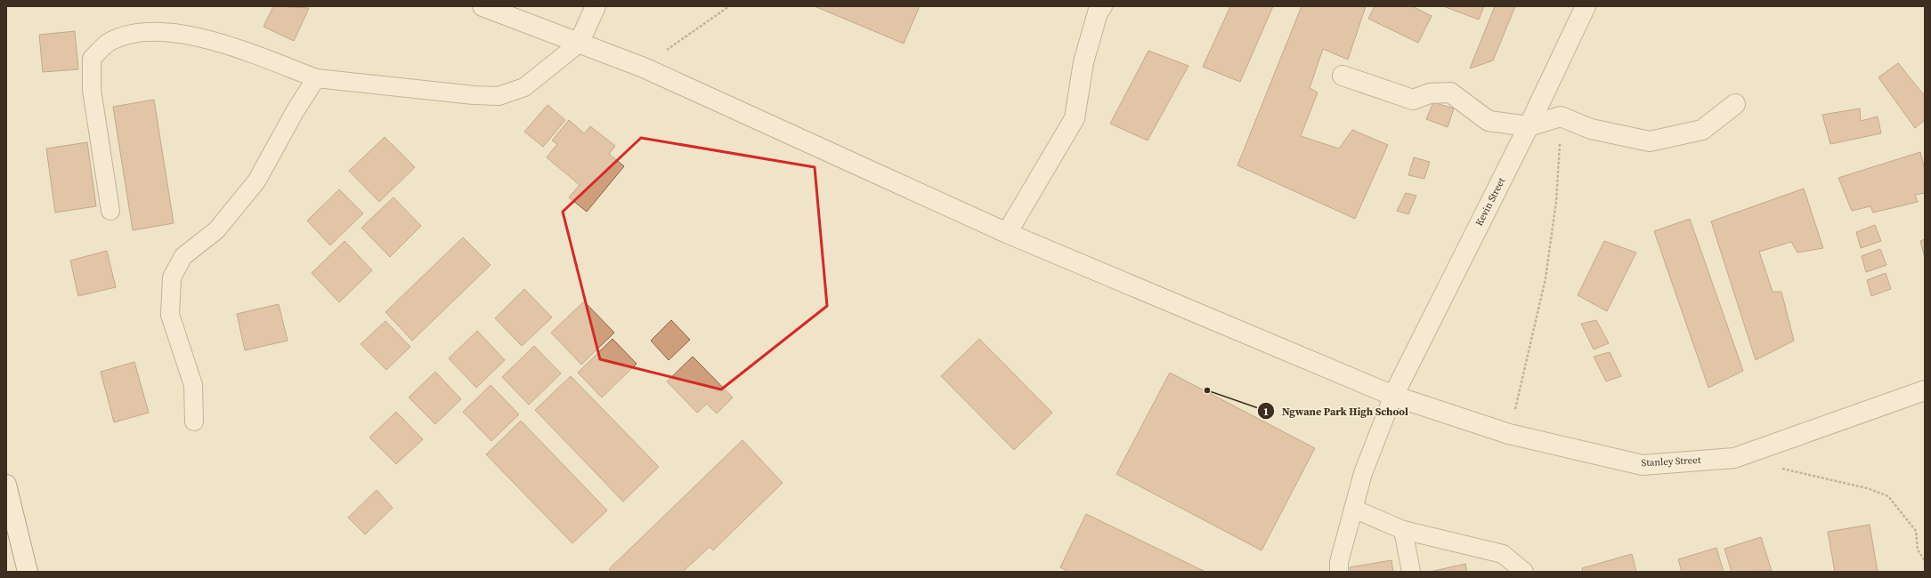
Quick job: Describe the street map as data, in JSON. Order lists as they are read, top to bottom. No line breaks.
{"streets":{"street":["Kevin Street","Stanley Street"]},"crossings":[["Kevin Street","Stanley Street"]],"places":["Ngwane Park High School"]}
